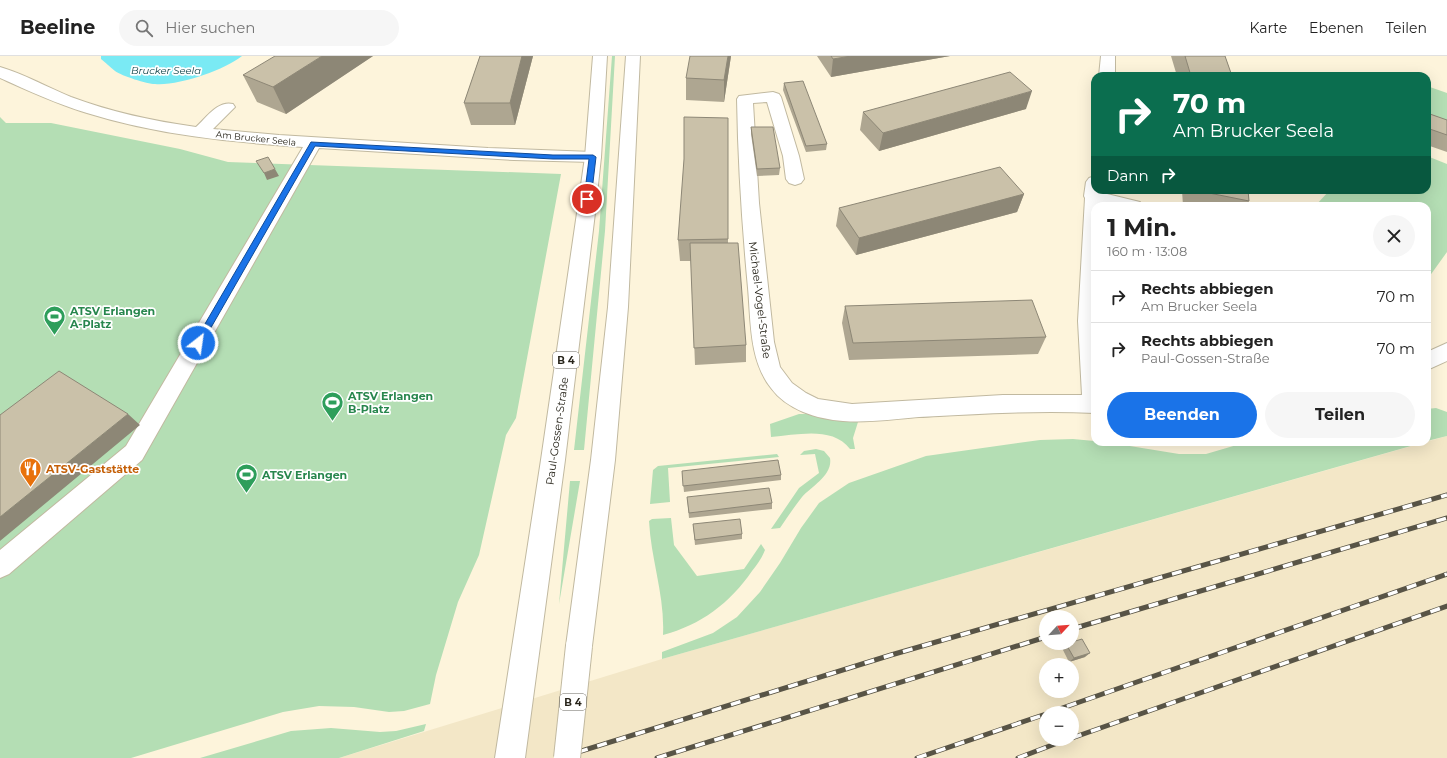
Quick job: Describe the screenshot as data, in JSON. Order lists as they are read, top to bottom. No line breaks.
{"streets":{"street":["Am Brucker Seela","Michael-Vogel-Straße","B 4","Paul-Gossen-Straße"]},"crossings":[["Am Brucker Seela","Paul-Gossen-Straße"]],"water":["Brucker Seela"],"places":{"sports":["ATSV Erlangen A-Platz","ATSV Erlangen B-Platz","ATSV Erlangen"],"restaurant":["ATSV-Gaststätte"]},"north":"top right","page":{"header":"Beeline","search":"Hier suchen","nav":["Karte","Ebenen","Teilen"],"turn":["70 m","Am Brucker Seela"],"then":"Dann","heading":["1 Min.","160 m · 13:08"],"list":[{"name":"Rechts abbiegen","note":"Am Brucker Seela","value":"70 m"},{"name":"Rechts abbiegen","note":"Paul-Gossen-Straße","value":"70 m"}],"buttons":["Beenden","Teilen"],"map_buttons":["+","−"]}}
